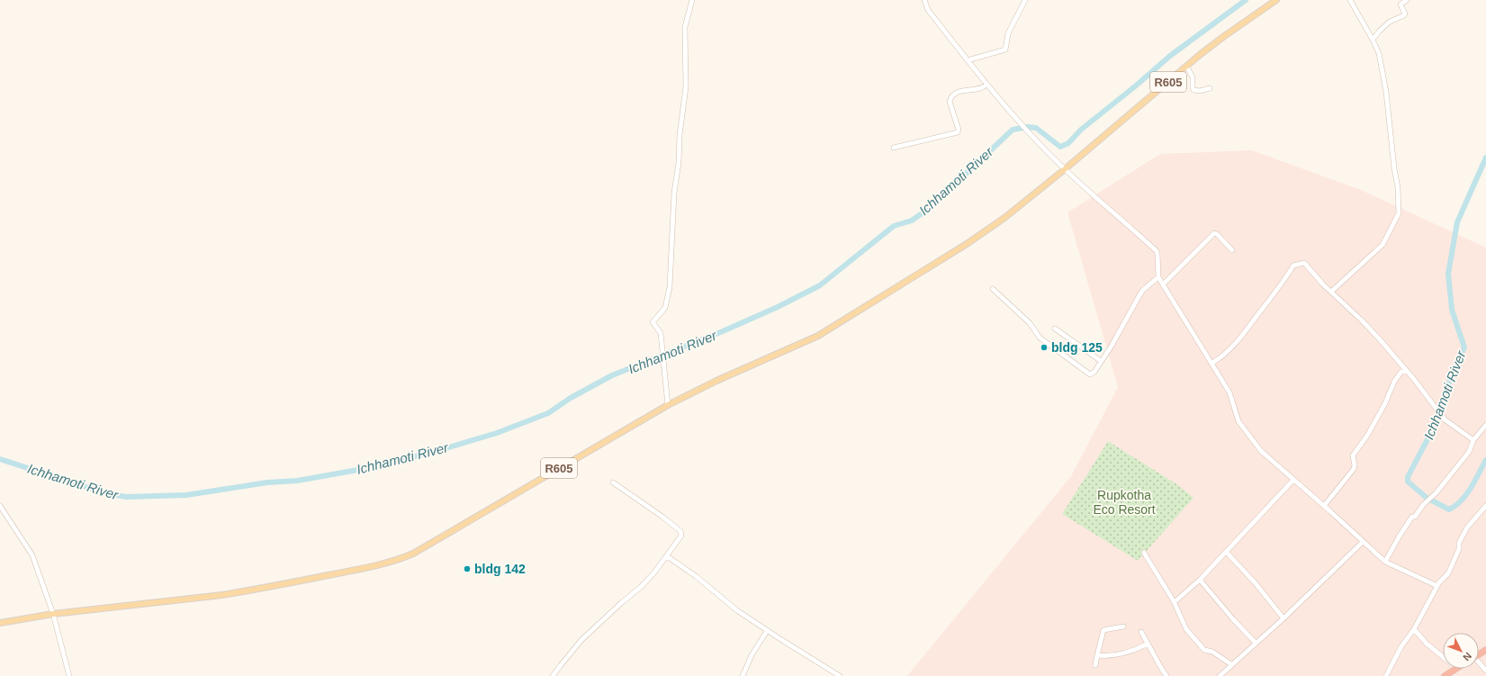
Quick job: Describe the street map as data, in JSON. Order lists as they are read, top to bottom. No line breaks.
{"streets":{"main road":["R605"]},"water":["Ichhamoti River"],"parks":["Rupkotha Eco Resort"],"places":["bldg 125","bldg 142"],"north":"bottom right"}
